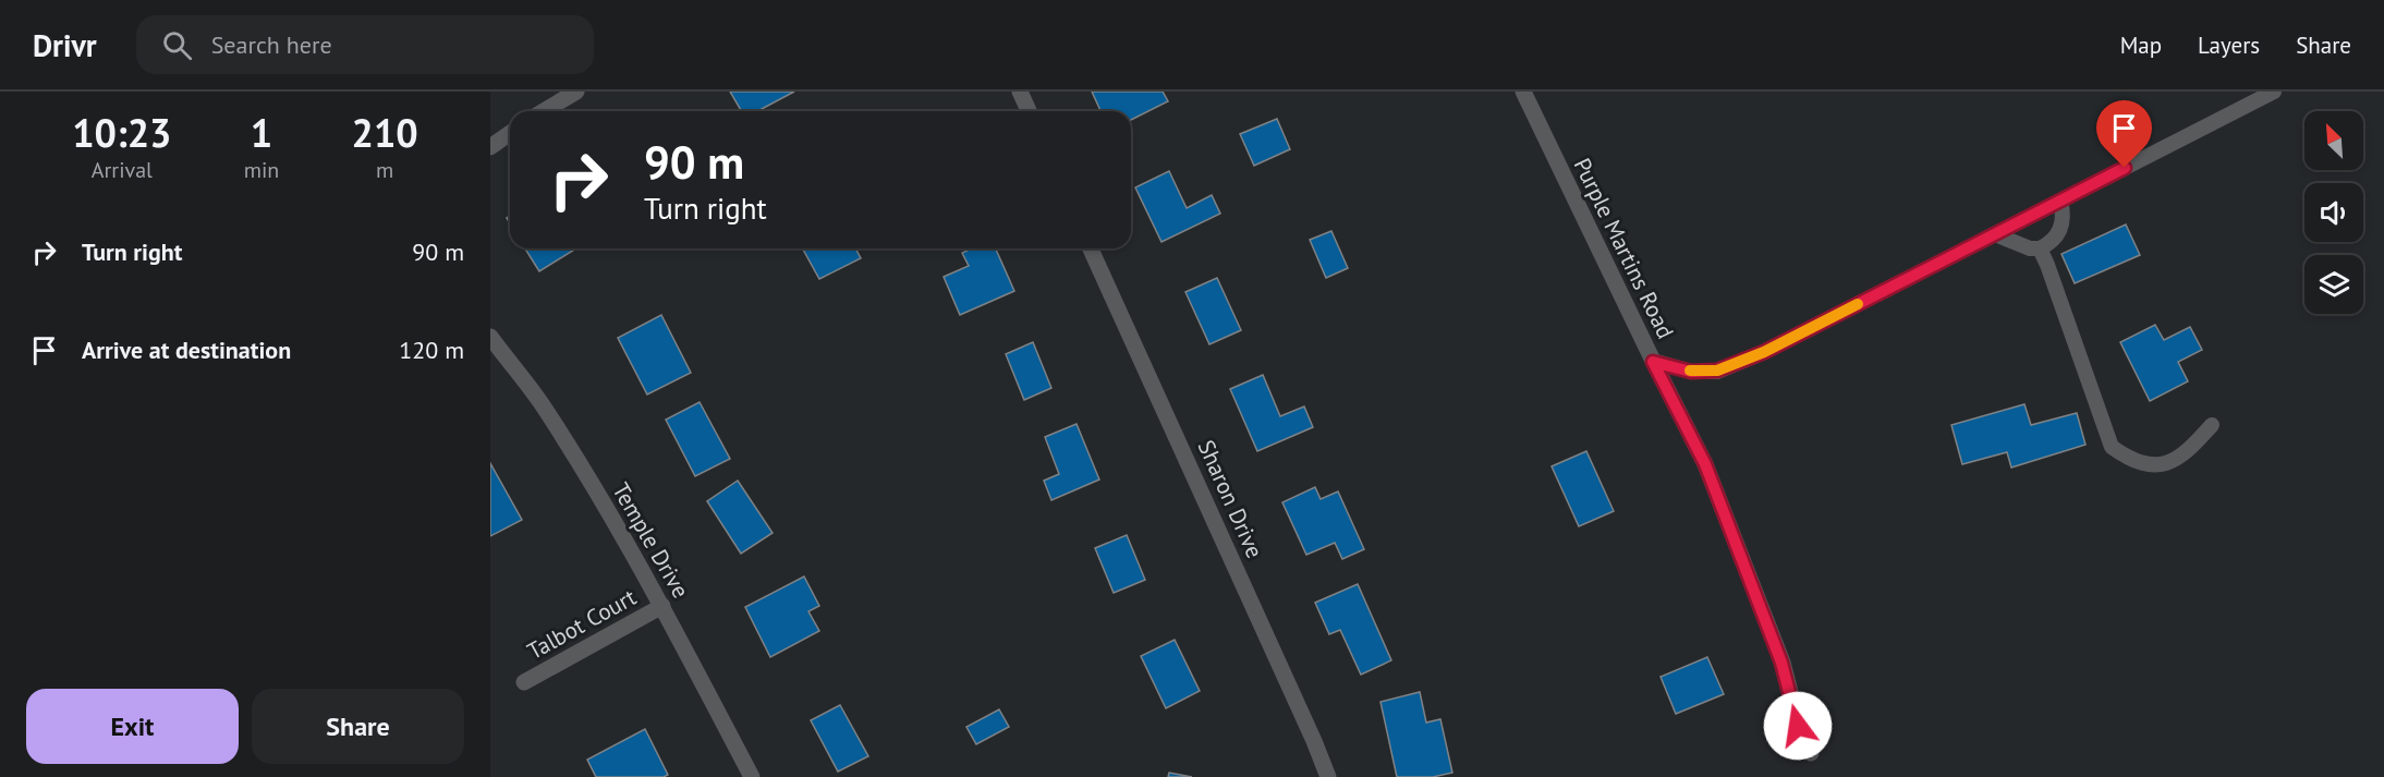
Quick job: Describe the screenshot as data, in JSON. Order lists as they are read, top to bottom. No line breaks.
{"streets":{"street":["Purple Martins Road","Sharon Drive","Temple Drive","Talbot Court"]},"crossings":[["Temple Drive","Talbot Court"]],"north":"top left","page":{"header":"Drivr","search":"Search here","nav":["Map","Layers","Share"],"eta":["10:23","Arrival","1","min","210","m"],"turn":["90 m","Turn right"],"list":[{"name":"Turn right","value":"90 m"},{"name":"Arrive at destination","value":"120 m"}],"buttons":["Exit","Share"]}}
